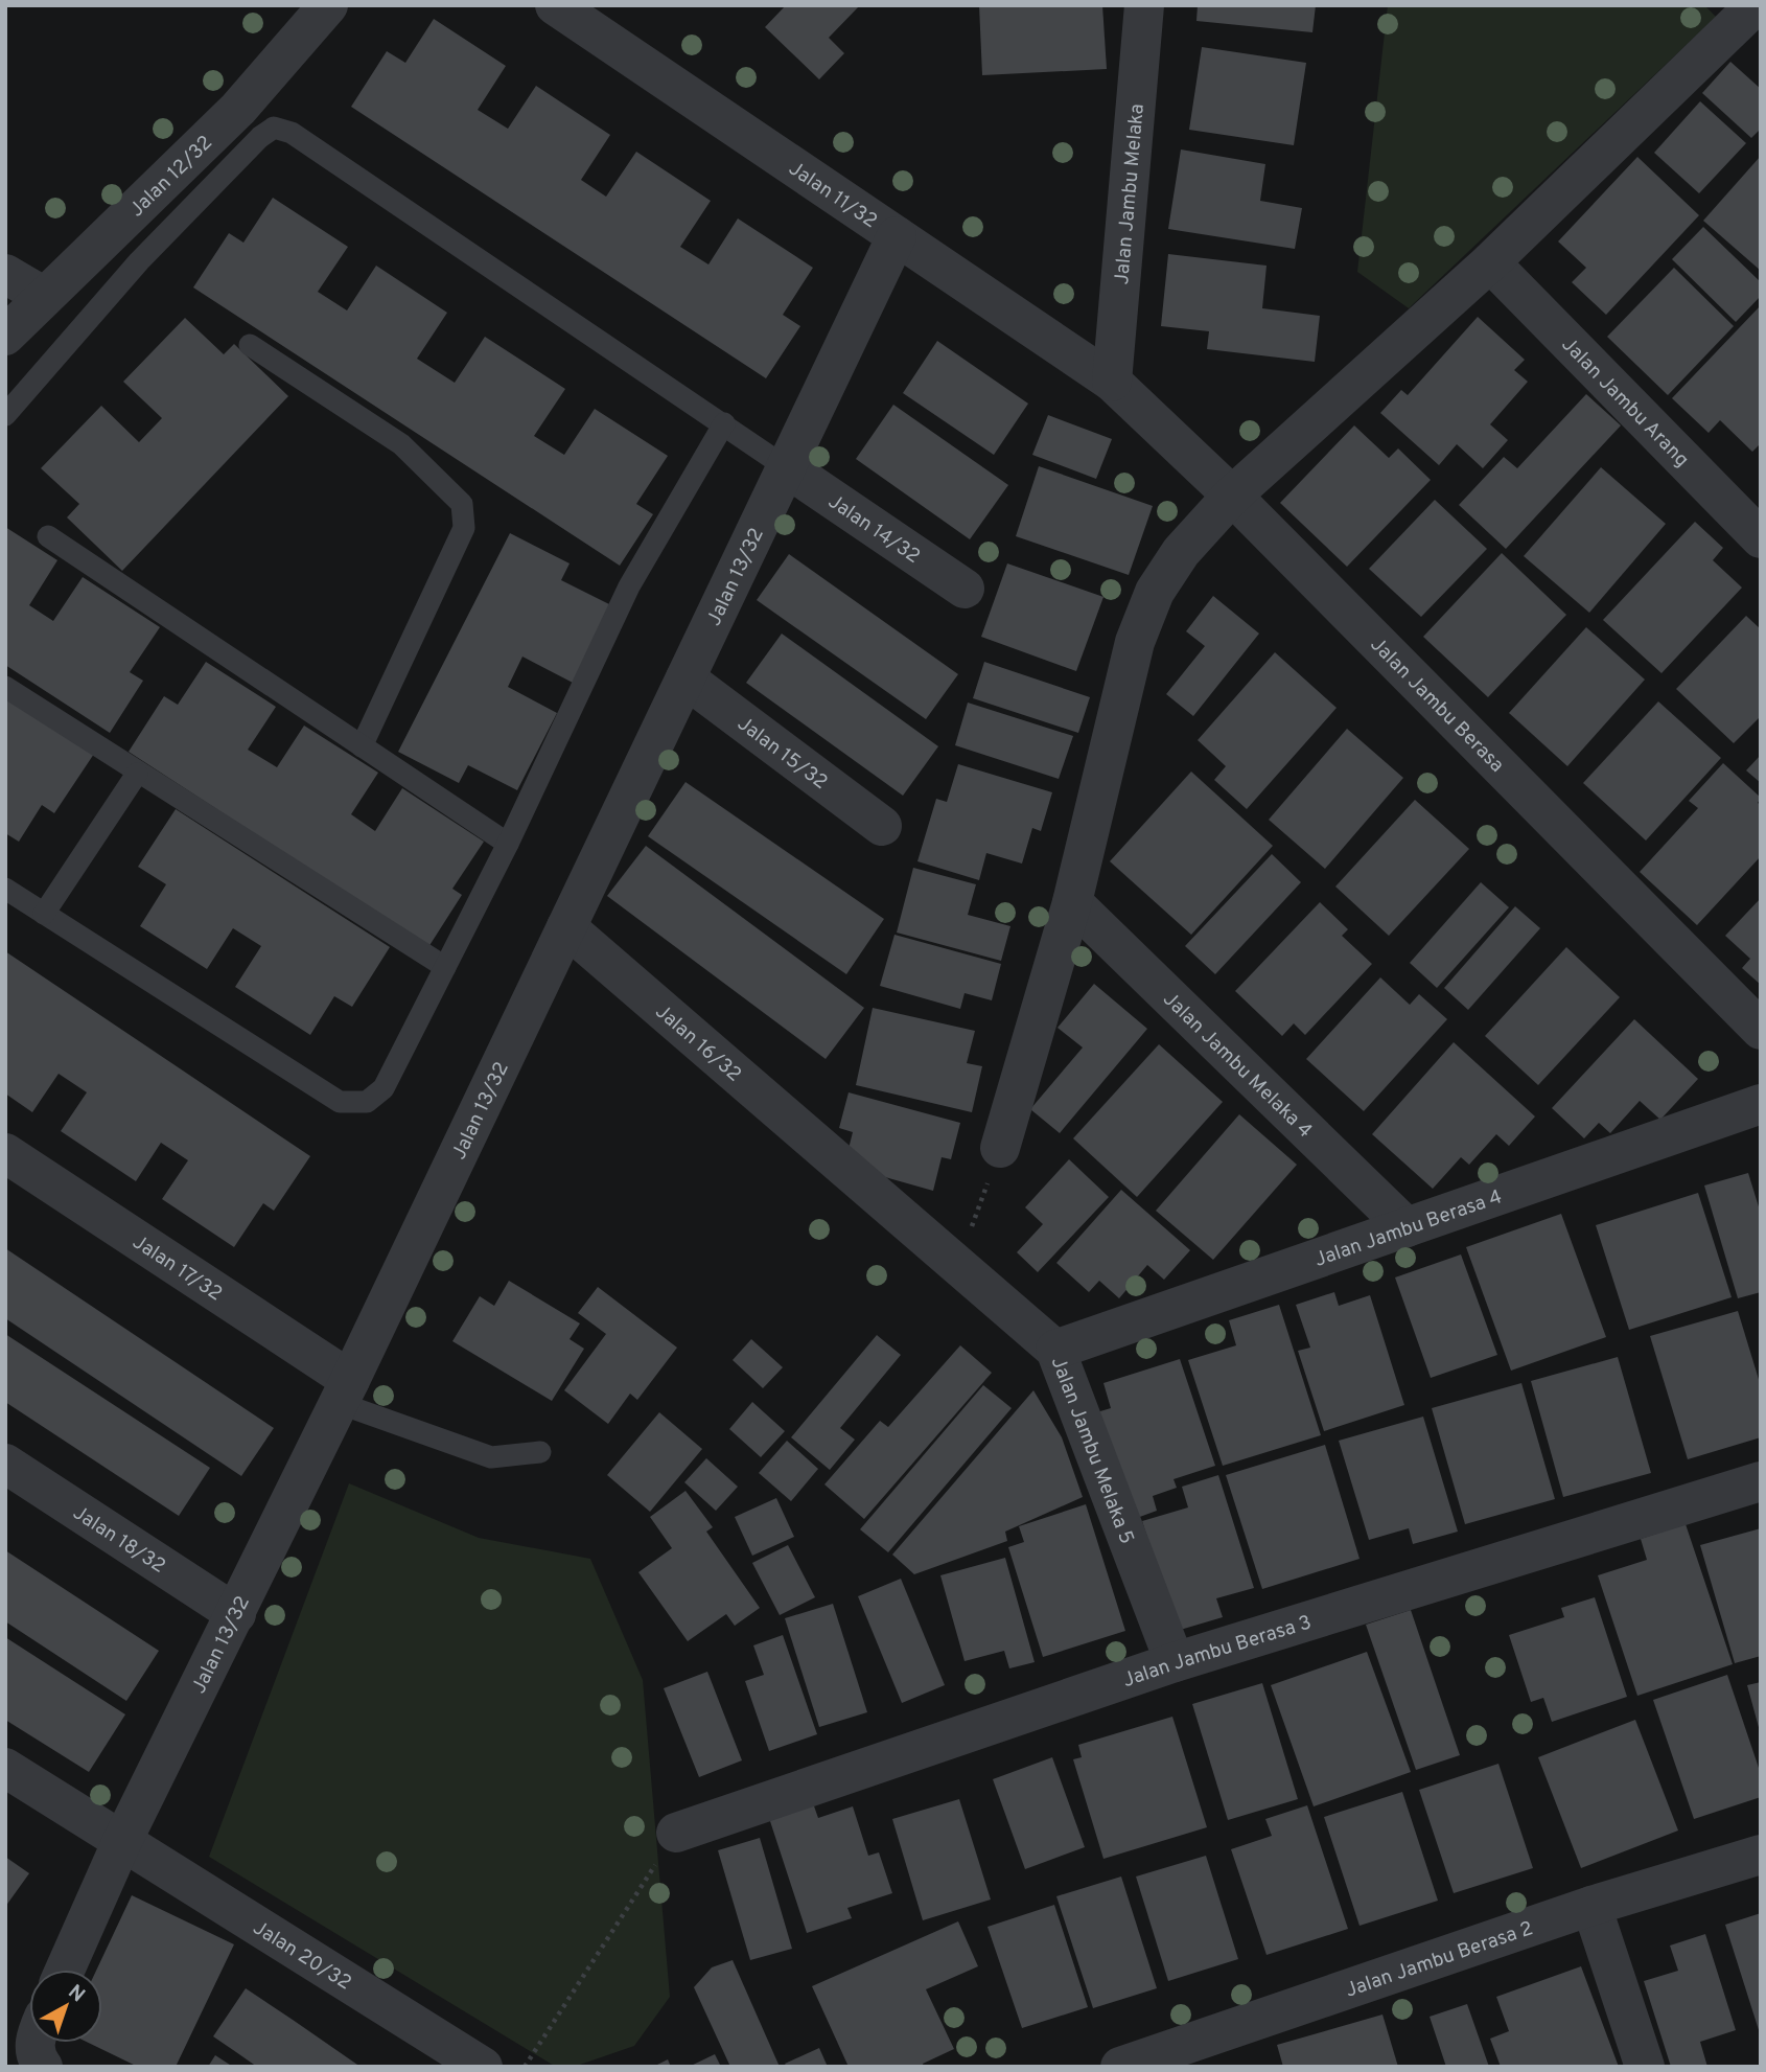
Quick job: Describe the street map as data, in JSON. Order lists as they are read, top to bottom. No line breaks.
{"streets":{"street":["Jalan 12/32","Jalan 11/32","Jalan Jambu Melaka","Jalan Jambu Arang","Jalan 14/32","Jalan 13/32","Jalan Jambu Berasa","Jalan 15/32","Jalan 16/32","Jalan Jambu Melaka 4","Jalan Jambu Berasa 4","Jalan 17/32","Jalan Jambu Melaka 5","Jalan 18/32","Jalan Jambu Berasa 3","Jalan 20/32","Jalan Jambu Berasa 2"]},"crossings":[["Jalan 11/32","Jalan Jambu Melaka"],["Jalan 11/32","Jalan 13/32"],["Jalan 11/32","Jalan Jambu Berasa"],["Jalan Jambu Melaka","Jalan Jambu Berasa"],["Jalan 14/32","Jalan 13/32"],["Jalan 13/32","Jalan 15/32"],["Jalan 13/32","Jalan 16/32"],["Jalan 13/32","Jalan 17/32"],["Jalan 13/32","Jalan 18/32"],["Jalan 13/32","Jalan 20/32"],["Jalan 16/32","Jalan Jambu Melaka 5"],["Jalan Jambu Melaka 4","Jalan Jambu Berasa 4"],["Jalan Jambu Berasa 4","Jalan Jambu Melaka 5"],["Jalan Jambu Melaka 5","Jalan Jambu Berasa 3"]],"north":"top right"}
